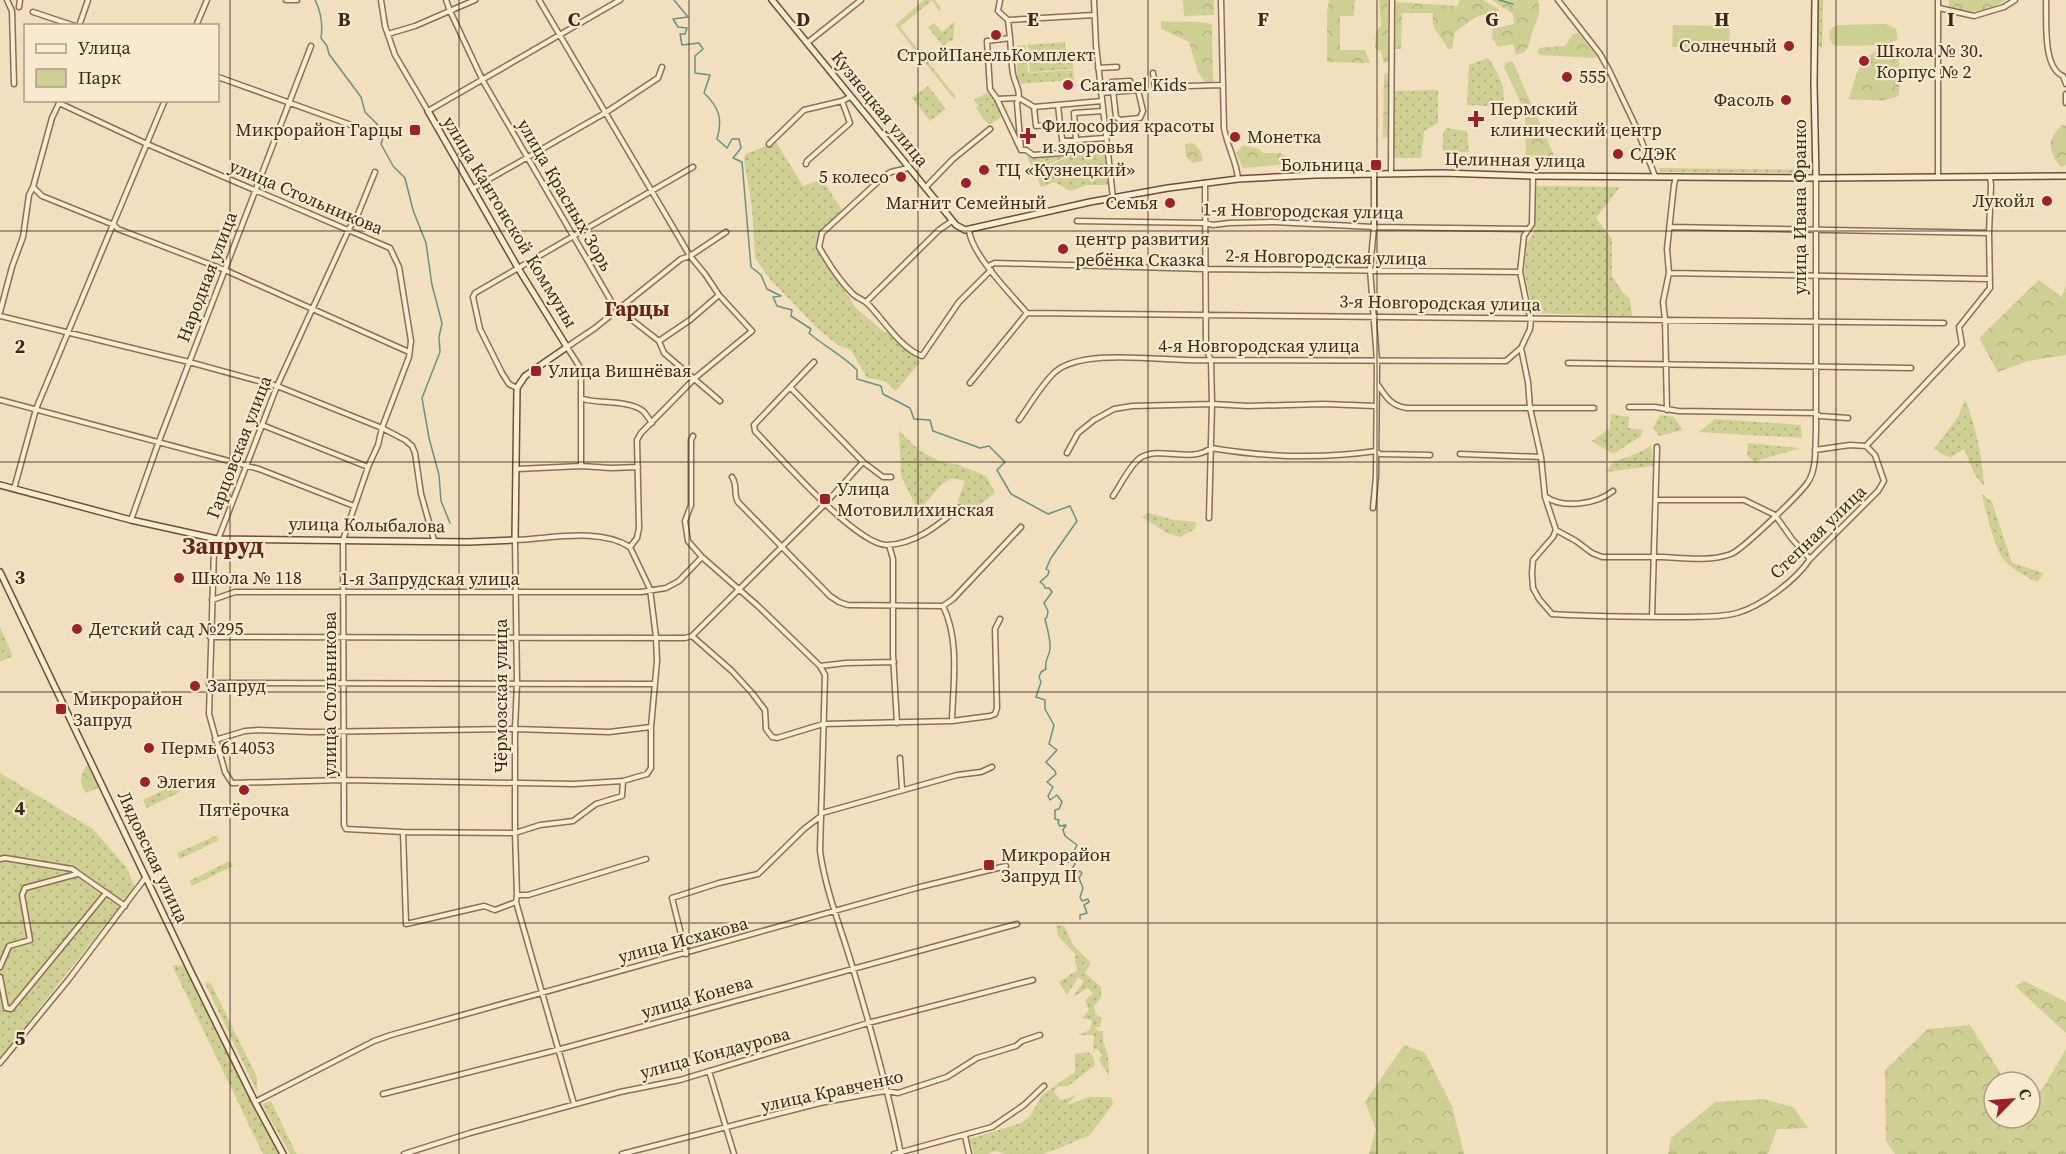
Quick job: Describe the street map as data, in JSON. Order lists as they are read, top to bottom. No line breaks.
{"streets":{"main road":["Кузнецкая улица","Целинная улица","улица Ивана Франко","улица Кантонской Коммуны","улица Колыбалова","Чёрмозская улица","Лядовская улица"],"street":["улица Красных Зорь","улица Стольникова","1-я Новгородская улица","2-я Новгородская улица","Народная улица","3-я Новгородская улица","4-я Новгородская улица","Гарцовская улица","Степная улица","1-я Запрудская улица","улица Исхакова","улица Конева","улица Кондаурова","улица Кравченко"]},"crossings":[["Кузнецкая улица","Целинная улица"],["Целинная улица","улица Ивана Франко"],["улица Стольникова","Народная улица"],["улица Стольникова","Гарцовская улица"],["улица Стольникова","улица Колыбалова"],["улица Стольникова","1-я Запрудская улица"],["улица Ивана Франко","3-я Новгородская улица"],["улица Ивана Франко","Степная улица"],["Народная улица","улица Колыбалова"],["Гарцовская улица","улица Колыбалова"],["Гарцовская улица","1-я Запрудская улица"],["улица Колыбалова","Чёрмозская улица"],["1-я Запрудская улица","Чёрмозская улица"],["Чёрмозская улица","улица Исхакова"],["Чёрмозская улица","улица Конева"],["Чёрмозская улица","улица Кондаурова"],["Лядовская улица","улица Исхакова"]],"districts":["Гарцы","Запруд"],"places":{"other":["СтройПанельКомплект","Солнечный","Школа № 30. Корпус № 2","555","Caramel Kids","Фасоль","Монетка","СДЭК","ТЦ «Кузнецкий»","5 колесо","Магнит Семейный","Лукойл","Семья","центр развития ребёнка Сказка","Школа № 118","Детский сад №295","Запруд","Пермь 614053","Элегия","Пятёрочка"],"health":["Пермский клинический центр","Философия красоты и здоровья"],"transit":["Микрорайон Гарцы","Больница","Улица Вишнёвая","Улица Мотовилихинская","Микрорайон Запруд","Микрорайон Запруд II"]},"legend":["Улица","Парк"],"north":"top right","grid":{"columns":["B","C","D","E","F","G","H","I"],"rows":["2","3","4","5"]}}
